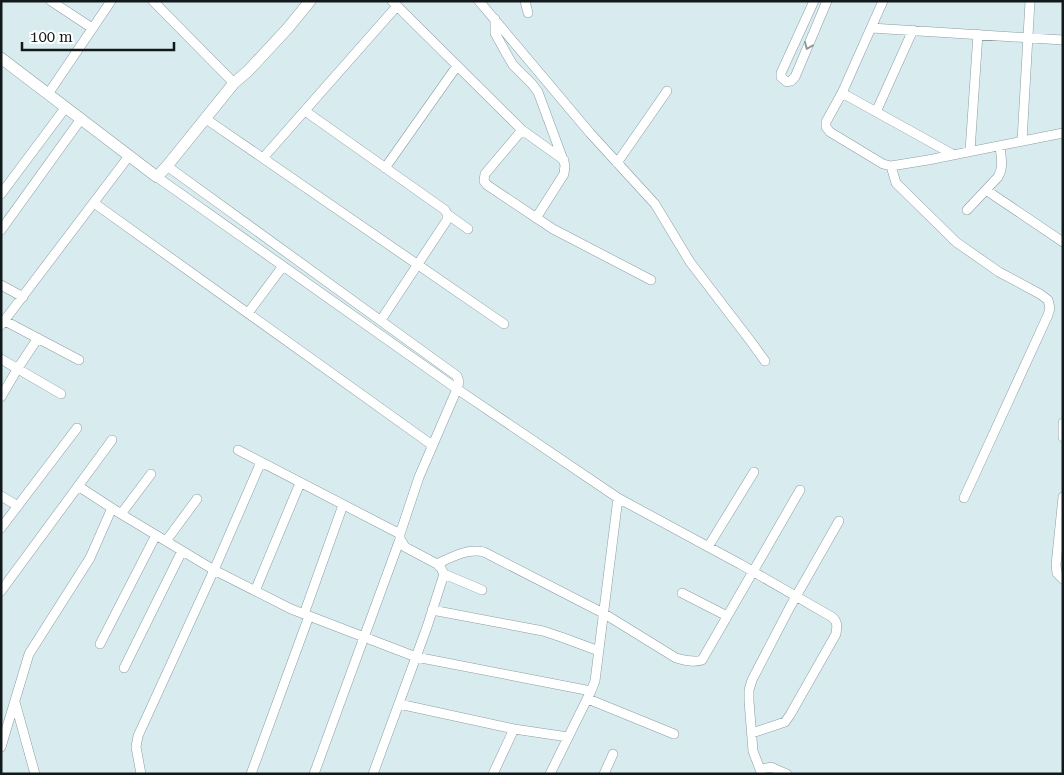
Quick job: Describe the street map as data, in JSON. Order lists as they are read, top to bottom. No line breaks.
{"scale_bar":"100 m"}
